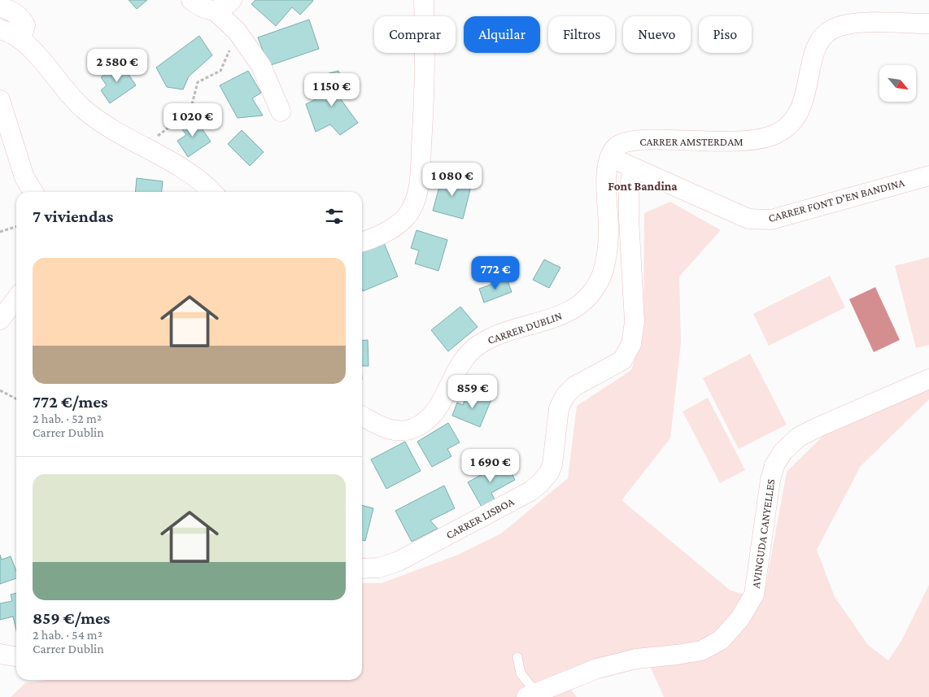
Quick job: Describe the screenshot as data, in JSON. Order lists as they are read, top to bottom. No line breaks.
{"streets":{"street":["CARRER AMSTERDAM","CARRER FONT D'EN BANDINA","CARRER DUBLIN","CARRER LISBOA","AVINGUDA CANYELLES"]},"crossings":[["CARRER AMSTERDAM","CARRER FONT D'EN BANDINA"],["CARRER AMSTERDAM","CARRER DUBLIN"],["CARRER FONT D'EN BANDINA","CARRER DUBLIN"],["CARRER FONT D'EN BANDINA","CARRER LISBOA"]],"districts":["Font Bandina"],"north":"bottom right","page":{"chip":["Comprar","Alquilar","Filtros","Nuevo","Piso"],"price":["2 580 €","1 150 €","1 020 €","1 080 €","772 €","859 €","1 690 €"],"heading":"7 viviendas","list":[{"name":"772 €/mes","note":"2 hab. · 52 m² · Carrer Dublin"},{"name":"859 €/mes","note":"2 hab. · 54 m² · Carrer Dublin"}]}}
